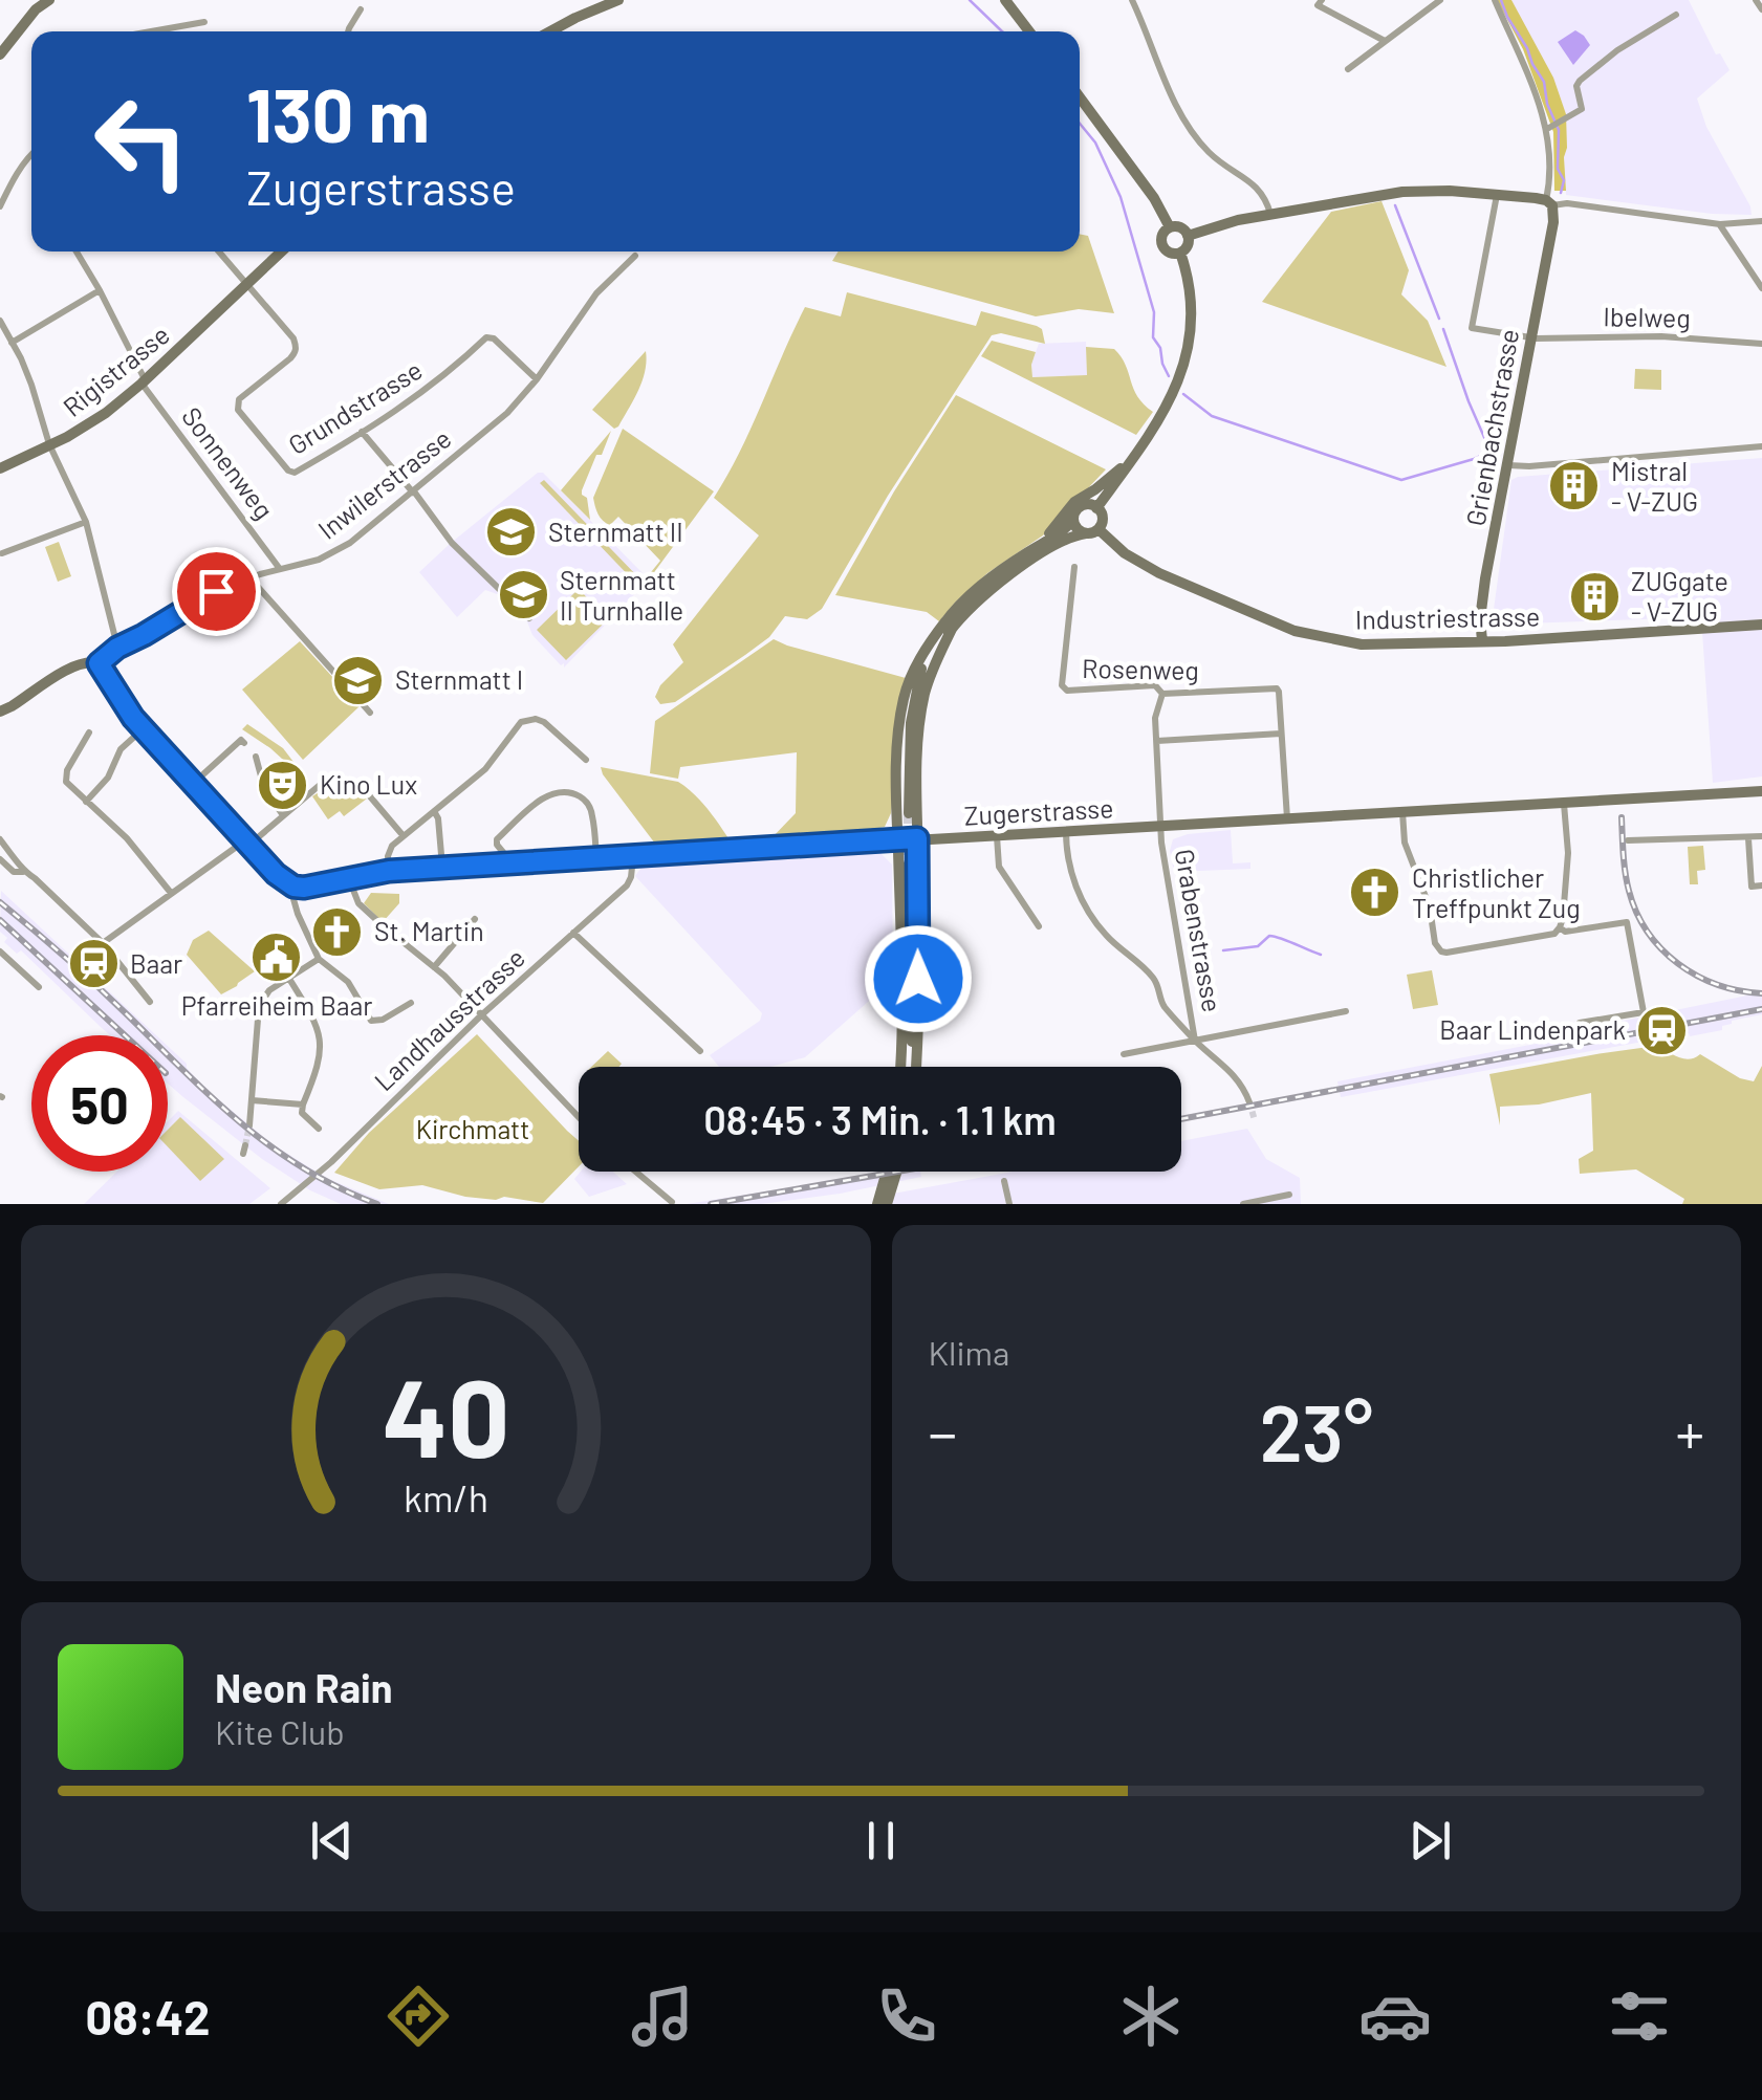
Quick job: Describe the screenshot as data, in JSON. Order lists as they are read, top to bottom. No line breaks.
{"streets":{"main road":["Rigistrasse","Grienbachstrasse","Industriestrasse","Zugerstrasse"],"street":["Ibelweg","Grundstrasse","Sonnenweg","Inwilerstrasse","Rosenweg","Grabenstrasse","Landhausstrasse"]},"crossings":[["Ibelweg","Grienbachstrasse"],["Rigistrasse","Grundstrasse"],["Rigistrasse","Sonnenweg"],["Grundstrasse","Inwilerstrasse"],["Grienbachstrasse","Industriestrasse"],["Sonnenweg","Inwilerstrasse"],["Zugerstrasse","Grabenstrasse"],["Zugerstrasse","Landhausstrasse"]],"parks":["Kirchmatt"],"places":{"building":["Mistral - V-ZUG","ZUGgate - V-ZUG"],"school or university":["Sternmatt II","Sternmatt II Turnhalle","Sternmatt I"],"theatre":["Kino Lux"],"church":["Christlicher Treffpunkt Zug","St. Martin"],"public building":["Pfarreiheim Baar"],"station":["Baar","Baar Lindenpark"]},"page":{"turn":["130 m","Zugerstrasse"],"limit":"50","trip":"08:45 · 3 Min. · 1.1 km","tile":"Klima","heat":["−","23°","+"],"song":["Neon Rain","Kite Club"],"tabs":"08:42","gauge":["40","km/h"]}}
